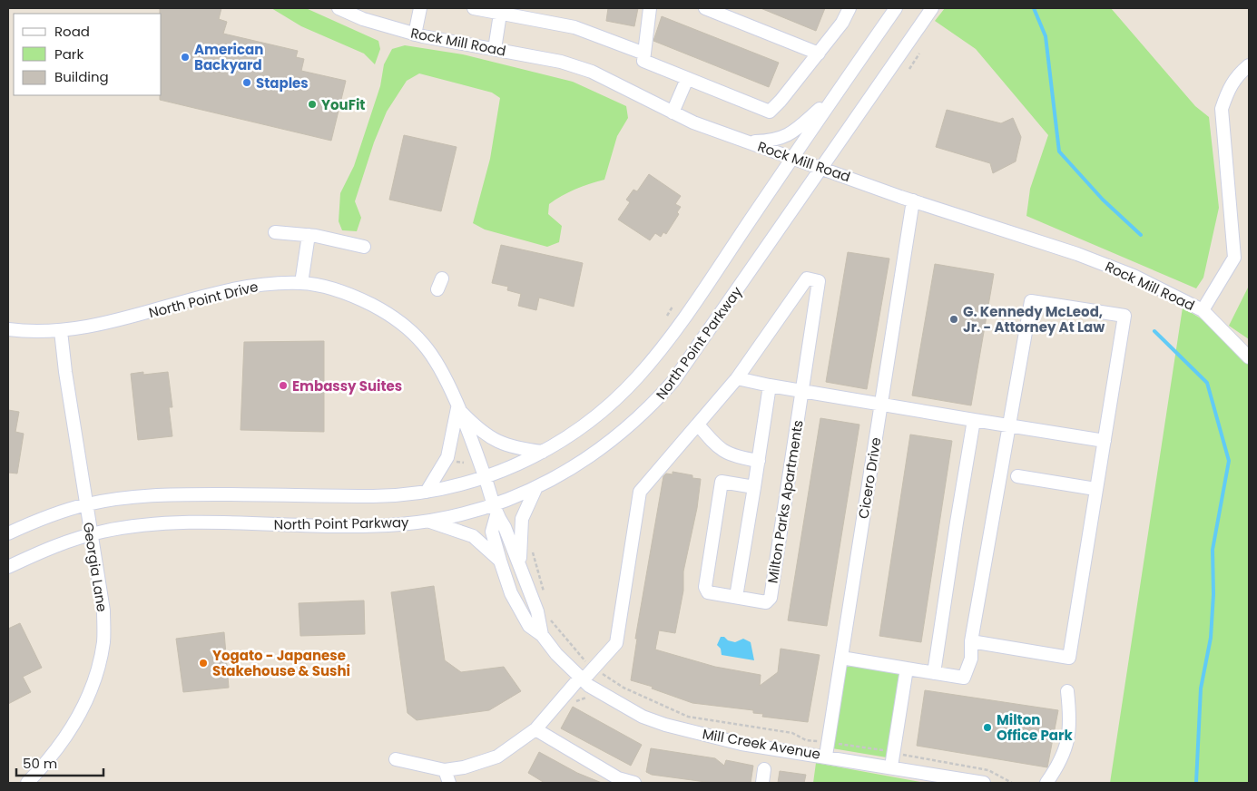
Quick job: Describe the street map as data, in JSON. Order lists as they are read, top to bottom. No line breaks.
{"streets":{"street":["Rock Mill Road","North Point Drive","North Point Parkway","Cicero Drive","Milton Parks Apartments","Georgia Lane","Mill Creek Avenue"]},"crossings":[["Rock Mill Road","North Point Parkway"],["Rock Mill Road","Cicero Drive"],["North Point Drive","North Point Parkway"],["North Point Drive","Georgia Lane"],["North Point Drive","Mill Creek Avenue"],["North Point Parkway","Georgia Lane"],["North Point Parkway","Mill Creek Avenue"],["Cicero Drive","Mill Creek Avenue"],["Milton Parks Apartments","Mill Creek Avenue"]],"places":["American Backyard","Staples","YouFit","G. Kennedy McLeod, Jr. - Attorney At Law","Embassy Suites","Yogato - Japanese Stakehouse & Sushi","Milton Office Park"],"legend":["Road","Park","Building"],"scale_bar":"50 m"}
